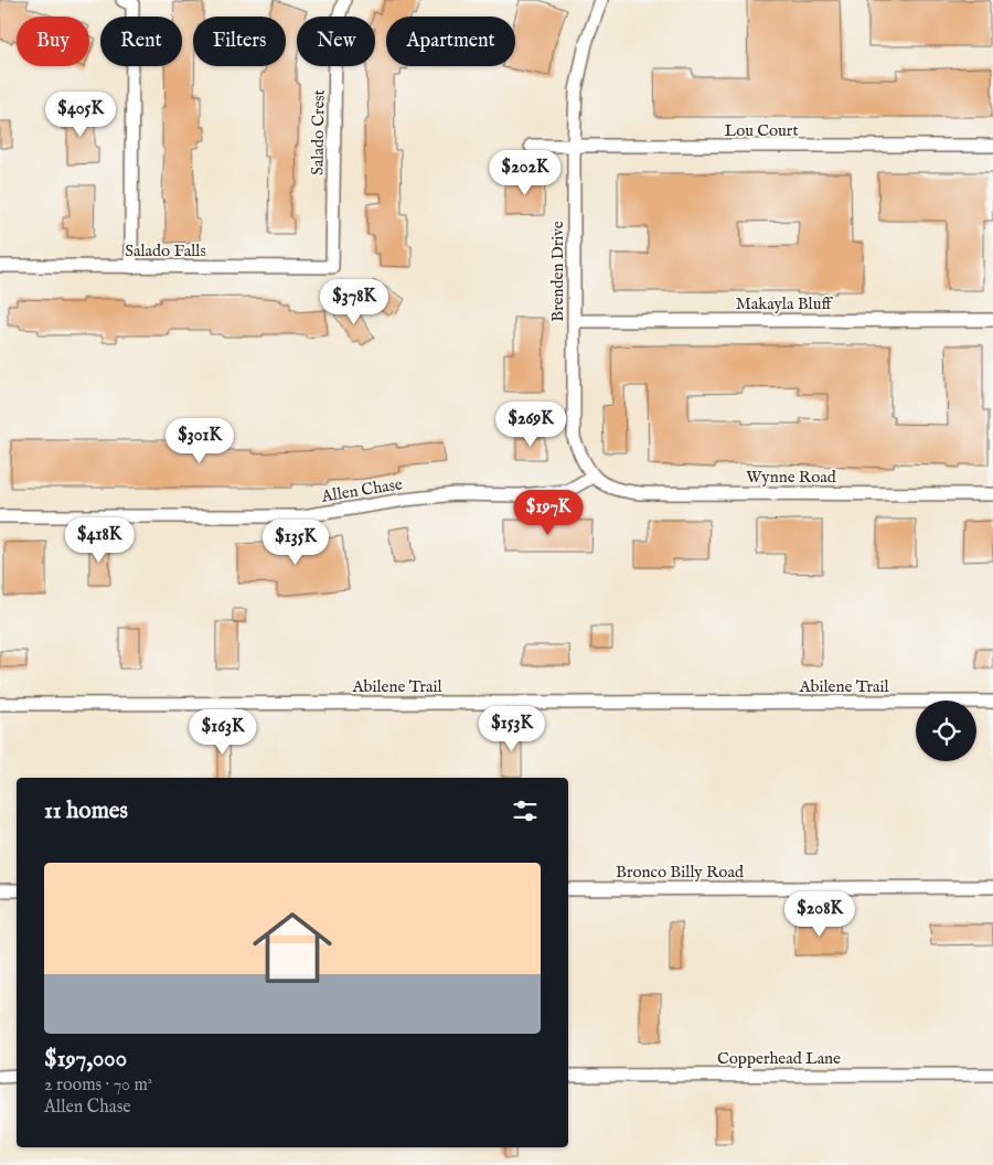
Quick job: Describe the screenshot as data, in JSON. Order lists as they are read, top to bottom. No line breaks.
{"streets":{"street":["Lou Court","Salado Crest","Salado Falls","Brenden Drive","Makayla Bluff","Wynne Road","Allen Chase","Abilene Trail","Bronco Billy Road","Copperhead Lane"]},"crossings":[["Lou Court","Brenden Drive"],["Salado Crest","Salado Falls"],["Brenden Drive","Makayla Bluff"],["Brenden Drive","Wynne Road"],["Brenden Drive","Allen Chase"],["Wynne Road","Allen Chase"]],"page":{"chip":["Buy","Rent","Filters","New","Apartment"],"price":["$405K","$202K","$378K","$269K","$301K","$197K","$418K","$135K","$153K","$163K","$208K"],"heading":"11 homes","list":[{"name":"$197,000","note":"2 rooms · 70 m² · Allen Chase"}]}}
